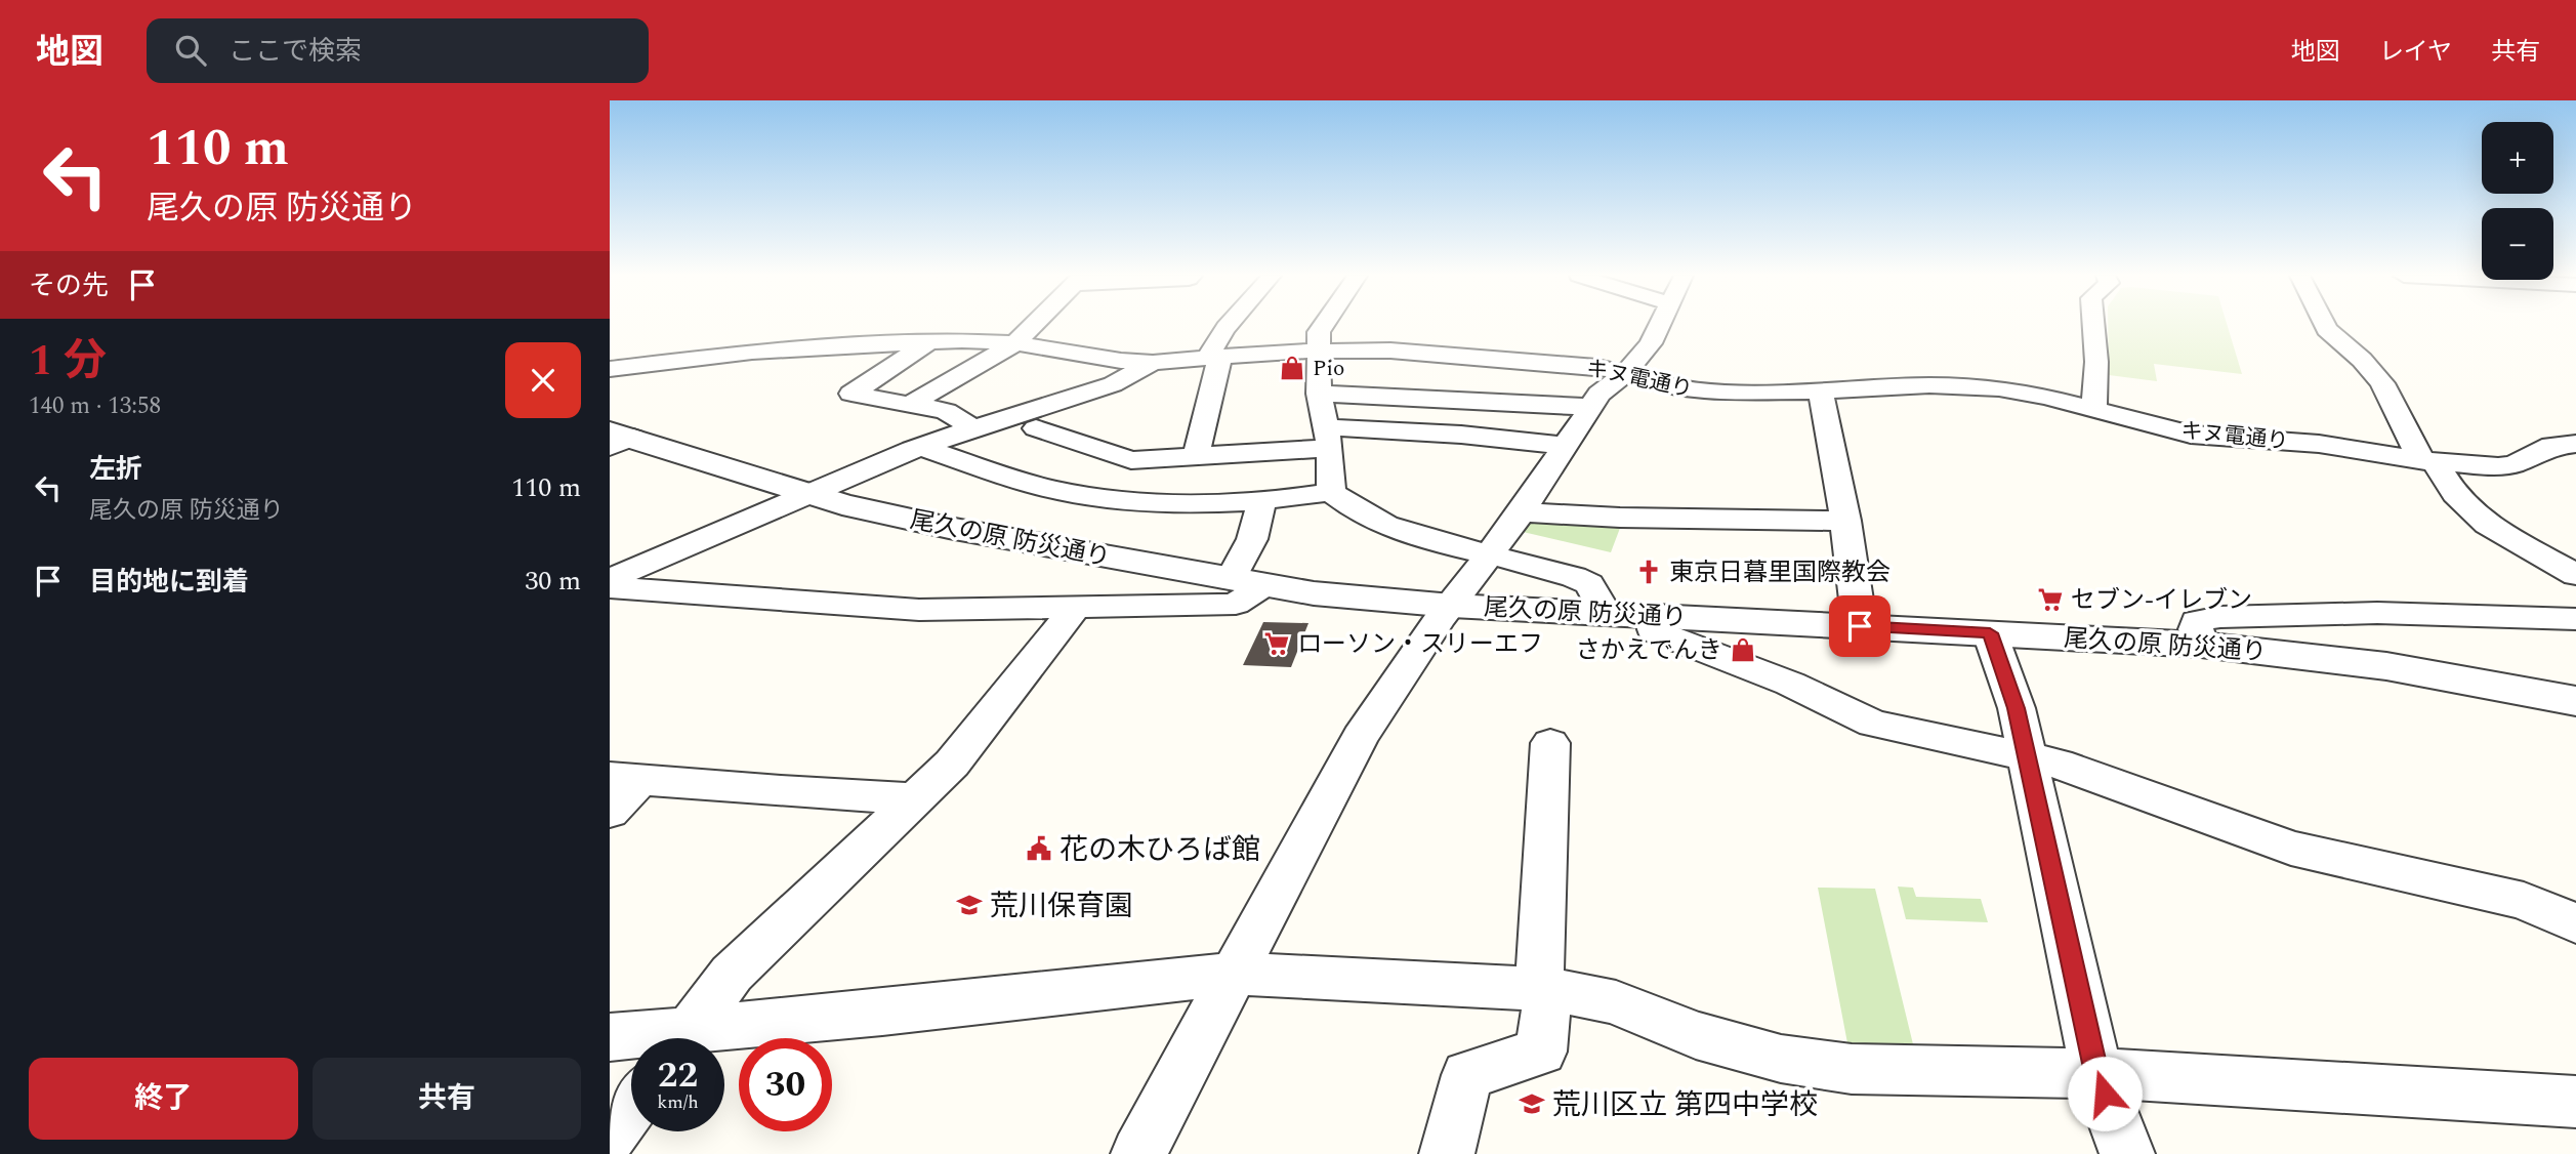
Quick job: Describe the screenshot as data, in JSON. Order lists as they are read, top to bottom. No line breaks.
{"streets":{"street":["キヌ電通り","尾久の原 防災通り"]},"places":{"shop":["Pio","さかえでんき"],"church":["東京日暮里国際教会"],"supermarket":["セブン-イレブン","ローソン・スリーエフ"],"public building":["花の木ひろば館"],"school or university":["荒川保育園","荒川区立 第四中学校"]},"page":{"header":"地図","search":"ここで検索","nav":["地図","レイヤ","共有"],"turn":["110 m","尾久の原 防災通り"],"map_buttons":["+","−"],"then":"その先","heading":["1 分","140 m · 13:58"],"list":[{"name":"左折","note":"尾久の原 防災通り","value":"110 m"},{"name":"目的地に到着","value":"30 m"}],"speed":"22 km/h","limit":"30","buttons":["終了","共有"]}}
